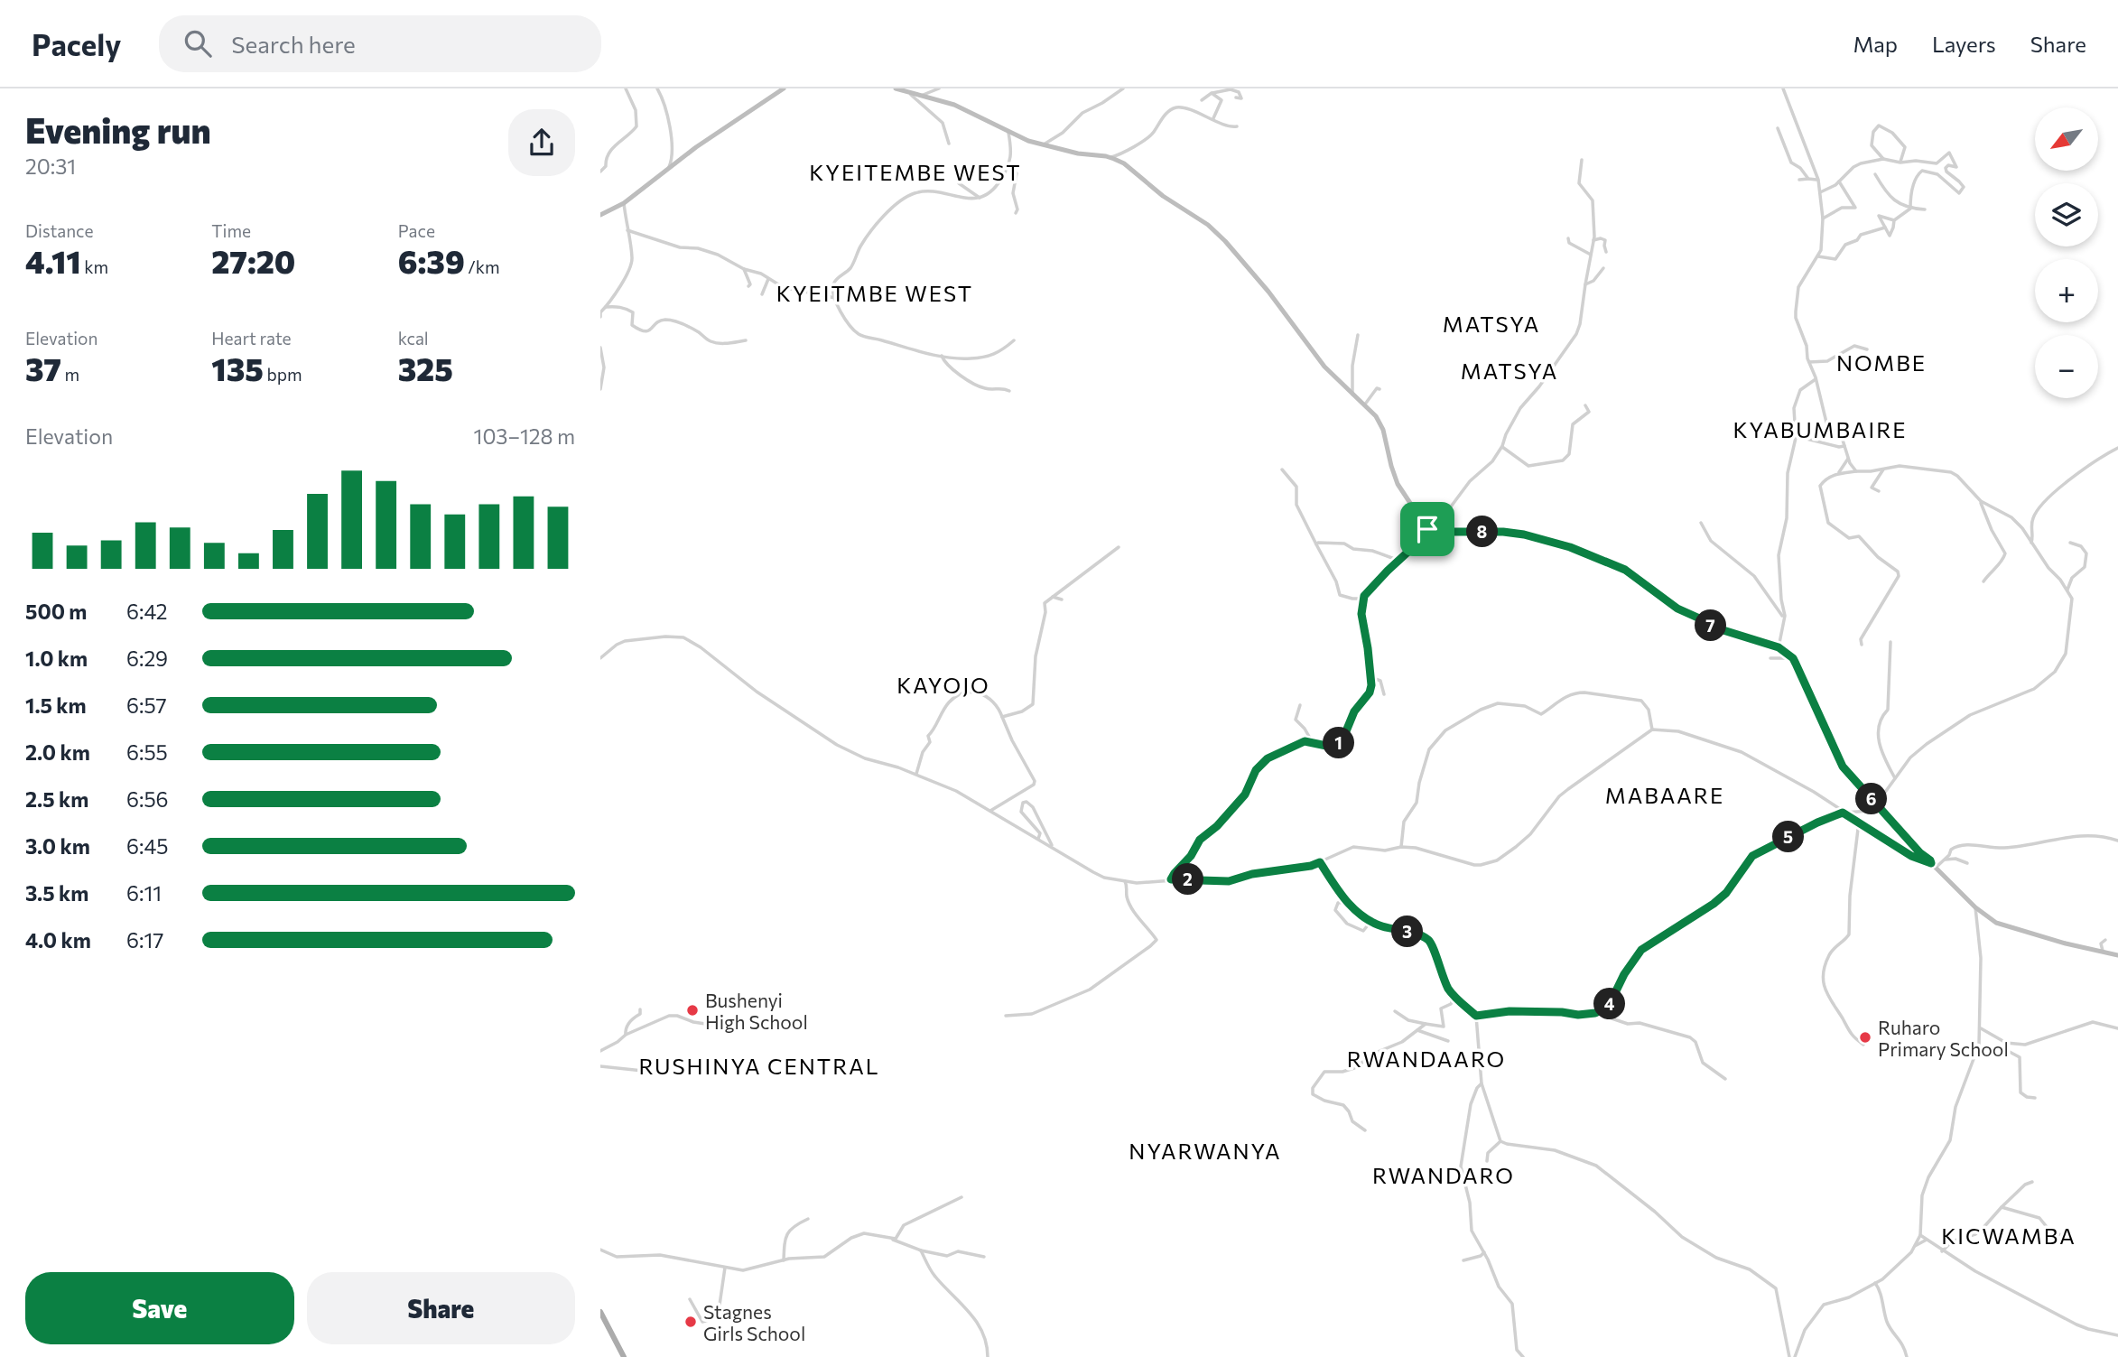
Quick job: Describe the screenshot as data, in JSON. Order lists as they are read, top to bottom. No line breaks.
{"districts":["KYEITEMBE WEST","KYEITMBE WEST","MATSYA","NOMBE","MATSYA","KYABUMBAIRE","KAYOJO","MABAARE","RWANDAARO","RUSHINYA CENTRAL","NYARWANYA","RWANDARO","KICWAMBA"],"places":["Bushenyi High School","Ruharo Primary School","Stagnes Girls School"],"north":"bottom left","page":{"header":"Pacely","search":"Search here","nav":["Map","Layers","Share"],"heading":["Evening run","20:31"],"map_buttons":["+","−"],"stats":[["Distance","4.11 km"],["Time","27:20"],["Pace","6:39 /km"],["Elevation","37 m"],["Heart rate","135 bpm"],["kcal","325"]],"chart":["Elevation","103–128 m"],"pins":["8","7","1","6","5","2","3","4"],"list":[{"name":"500 m","note":"6:42"},{"name":"1.0 km","note":"6:29"},{"name":"1.5 km","note":"6:57"},{"name":"2.0 km","note":"6:55"},{"name":"2.5 km","note":"6:56"},{"name":"3.0 km","note":"6:45"},{"name":"3.5 km","note":"6:11"},{"name":"4.0 km","note":"6:17"}],"buttons":["Save","Share"]}}
